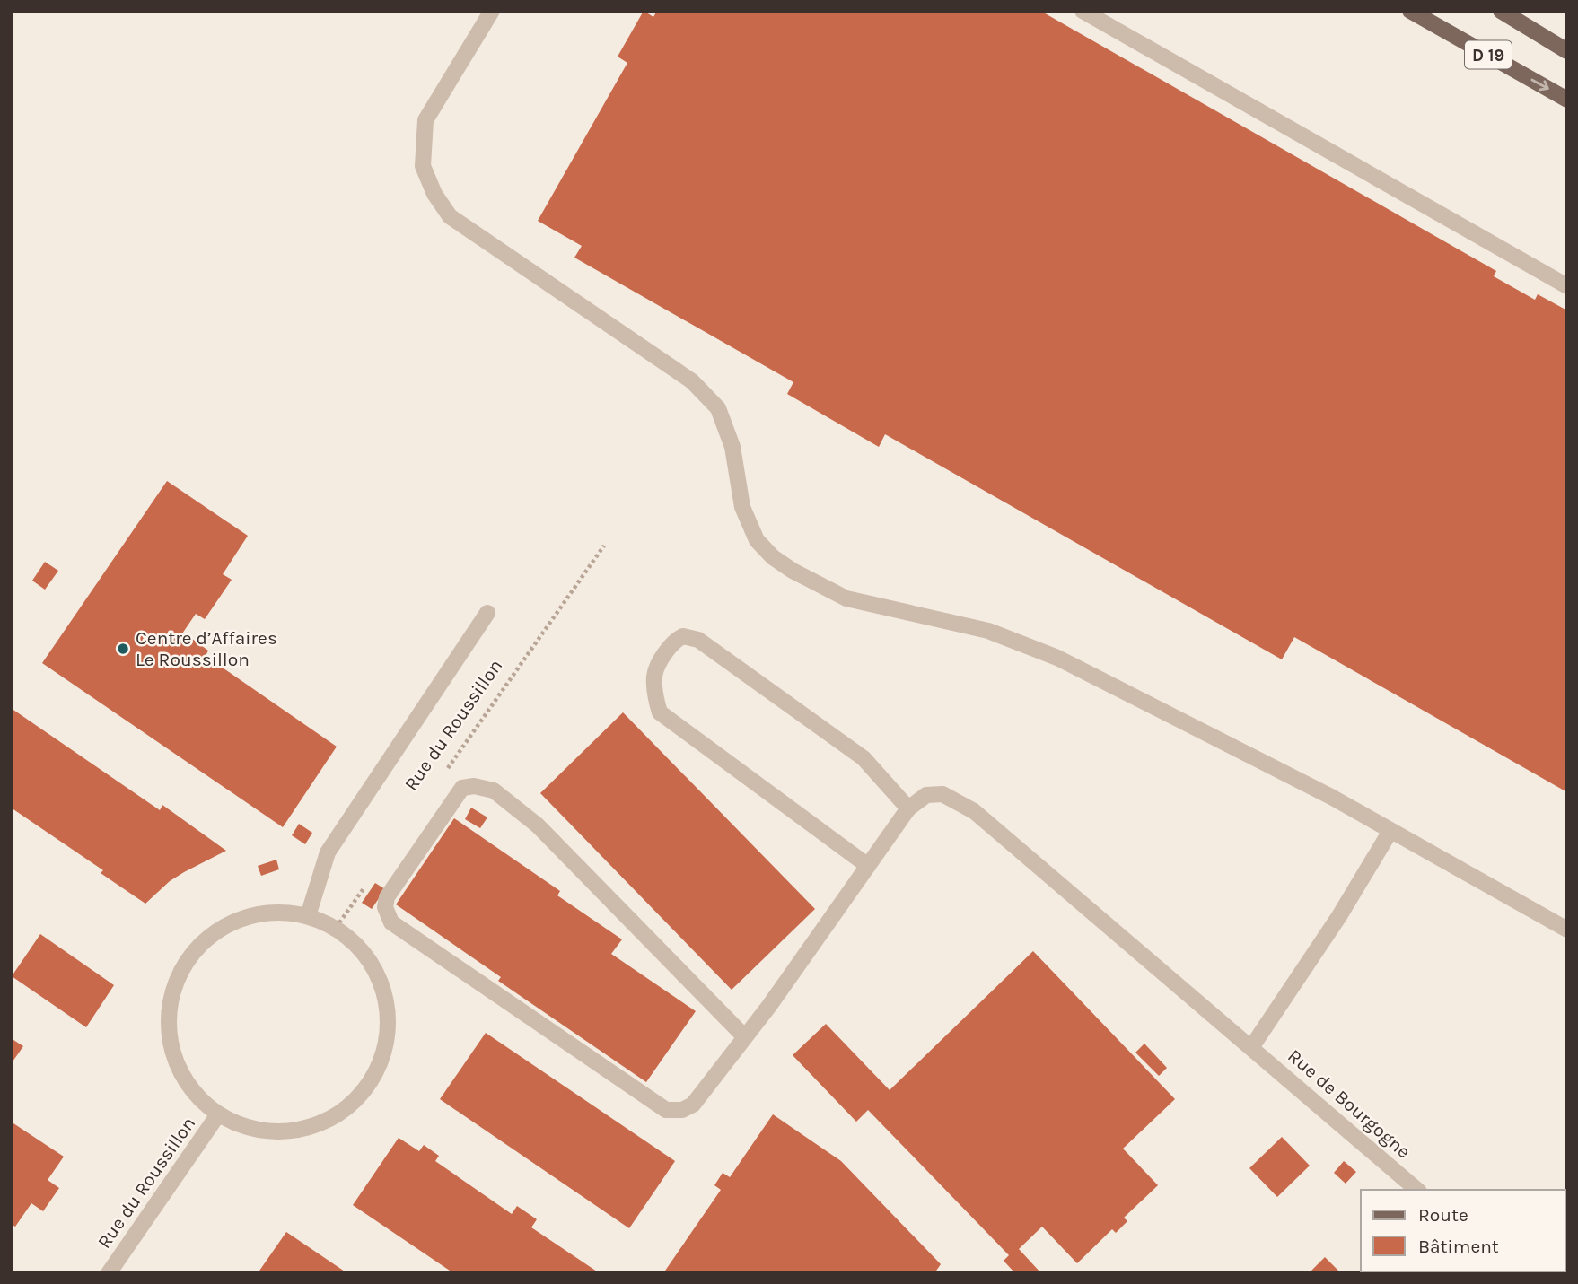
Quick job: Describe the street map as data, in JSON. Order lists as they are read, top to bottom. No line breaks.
{"streets":{"main road":["D 19"],"street":["Rue du Roussillon","Rue de Bourgogne"]},"places":["Centre d’Affaires Le Roussillon"],"legend":["Route","Bâtiment"]}
